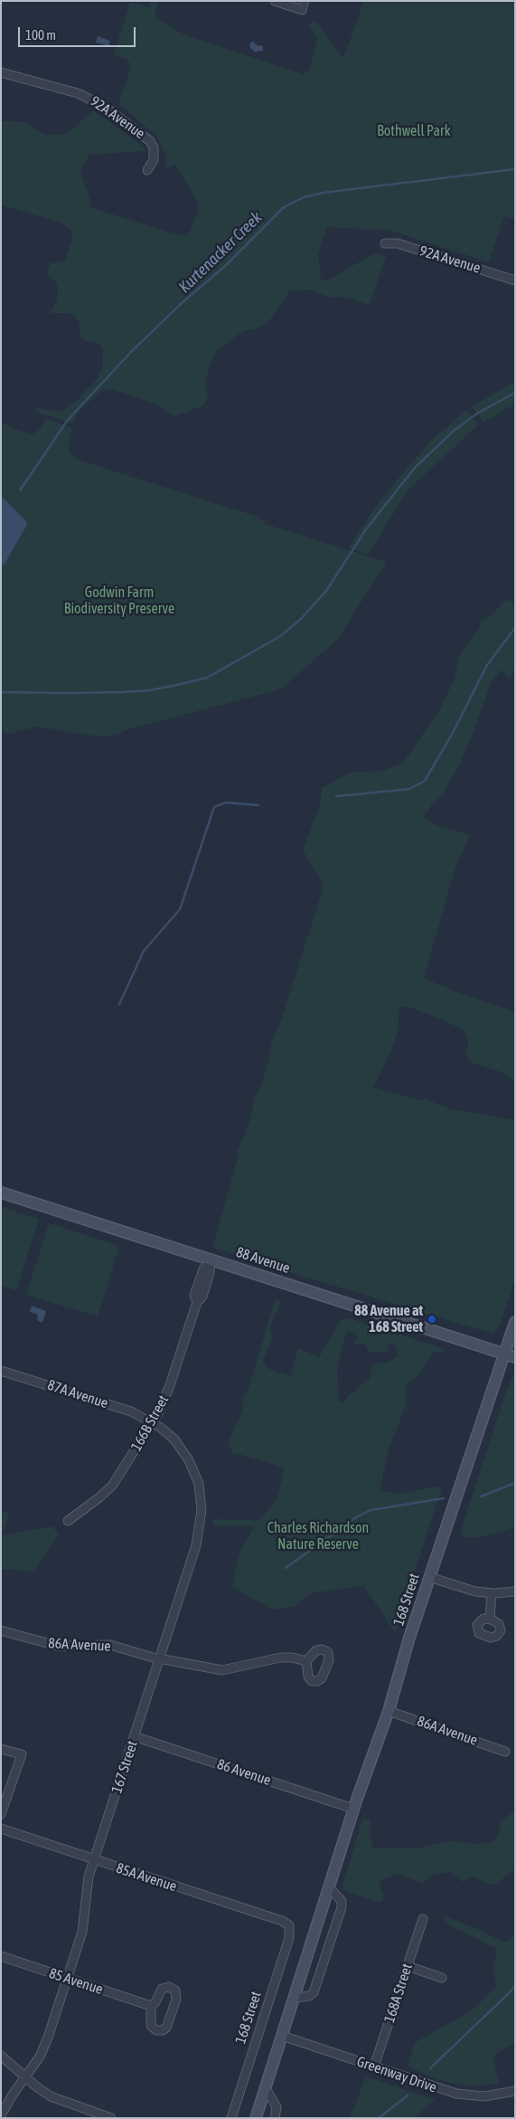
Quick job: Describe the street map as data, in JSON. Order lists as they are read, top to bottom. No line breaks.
{"streets":{"main road":["88 Avenue","168 Street"],"street":["92A Avenue","87A Avenue","166B Street","86A Avenue","167 Street","86 Avenue","85A Avenue","85 Avenue","168A Street","Greenway Drive"]},"crossings":[["88 Avenue","166B Street"],["88 Avenue","168 Street"],["87A Avenue","166B Street"],["87A Avenue","167 Street"],["166B Street","167 Street"],["168 Street","86A Avenue"],["168 Street","86 Avenue"],["168 Street","85A Avenue"],["168 Street","Greenway Drive"],["86A Avenue","167 Street"],["167 Street","86 Avenue"],["167 Street","85A Avenue"],["167 Street","85 Avenue"],["168A Street","Greenway Drive"]],"water":["Kurtenacker Creek"],"parks":["Bothwell Park","Godwin Farm Biodiversity Preserve","Charles Richardson Nature Reserve"],"places":["88 Avenue at 168 Street"],"scale_bar":"100 m"}
